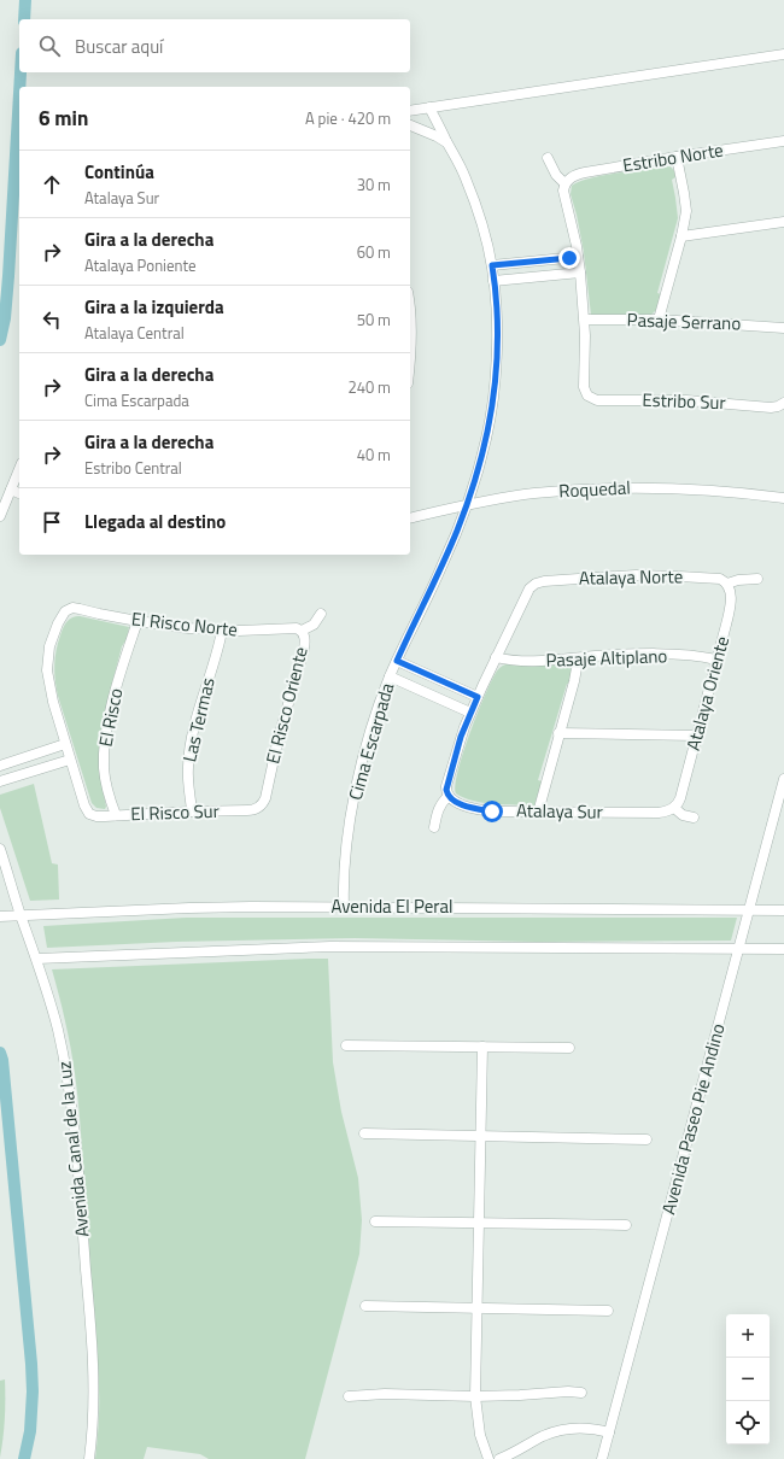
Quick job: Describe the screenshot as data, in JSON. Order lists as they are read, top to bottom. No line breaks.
{"streets":{"street":["Estribo Norte","Pasaje Serrano","Estribo Sur","Roquedal","Atalaya Norte","El Risco Norte","Pasaje Altiplano","Atalaya Oriente","El Risco Oriente","El Risco","Las Termas","Cima Escarpada","Atalaya Sur","El Risco Sur","Avenida El Peral","Avenida Paseo Pie Andino","Avenida Canal de la Luz"]},"crossings":[["Pasaje Serrano","Estribo Sur"],["Roquedal","Cima Escarpada"],["Atalaya Norte","Pasaje Altiplano"],["Atalaya Norte","Atalaya Oriente"],["El Risco Norte","El Risco Oriente"],["El Risco Norte","El Risco"],["El Risco Norte","Las Termas"],["Pasaje Altiplano","Atalaya Oriente"],["Atalaya Oriente","Atalaya Sur"],["El Risco Oriente","El Risco Sur"],["El Risco","El Risco Sur"],["Las Termas","El Risco Sur"],["Cima Escarpada","Avenida El Peral"],["Avenida El Peral","Avenida Paseo Pie Andino"],["Avenida El Peral","Avenida Canal de la Luz"]],"page":{"search":"Buscar aquí","heading":["6 min","A pie · 420 m"],"list":[["Continúa","Atalaya Sur","30 m"],["Gira a la derecha","Atalaya Poniente","60 m"],["Gira a la izquierda","Atalaya Central","50 m"],["Gira a la derecha","Cima Escarpada","240 m"],["Gira a la derecha","Estribo Central","40 m"],"Llegada al destino"],"map_buttons":["+","−"]}}
